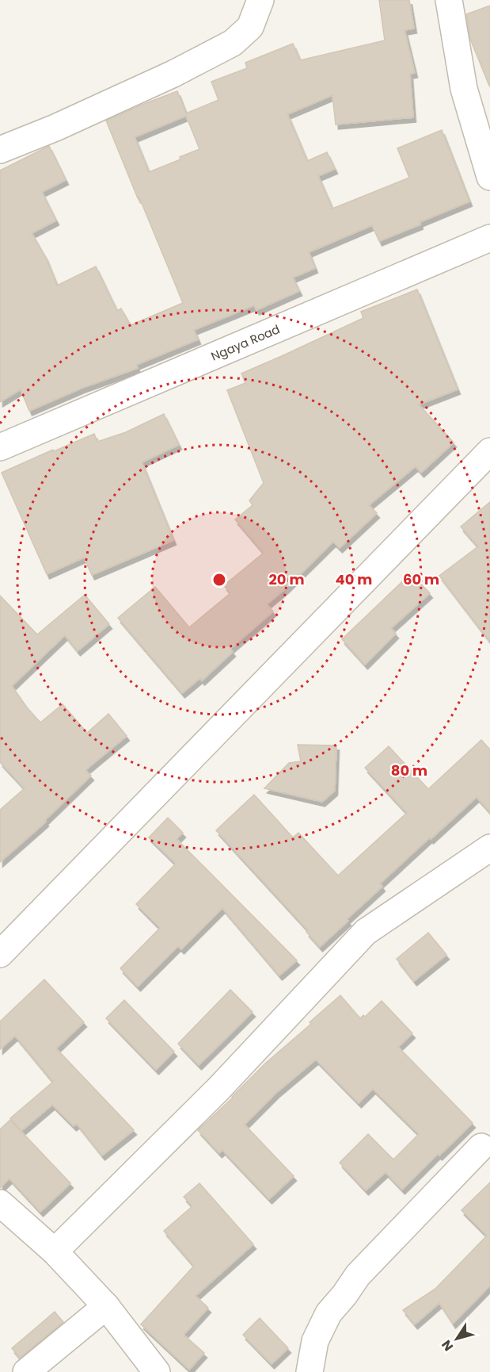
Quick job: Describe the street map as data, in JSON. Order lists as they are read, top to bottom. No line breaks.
{"streets":{"street":["Ngaya Road"]},"north":"bottom left","rings":["20 m","40 m","60 m","80 m"]}
